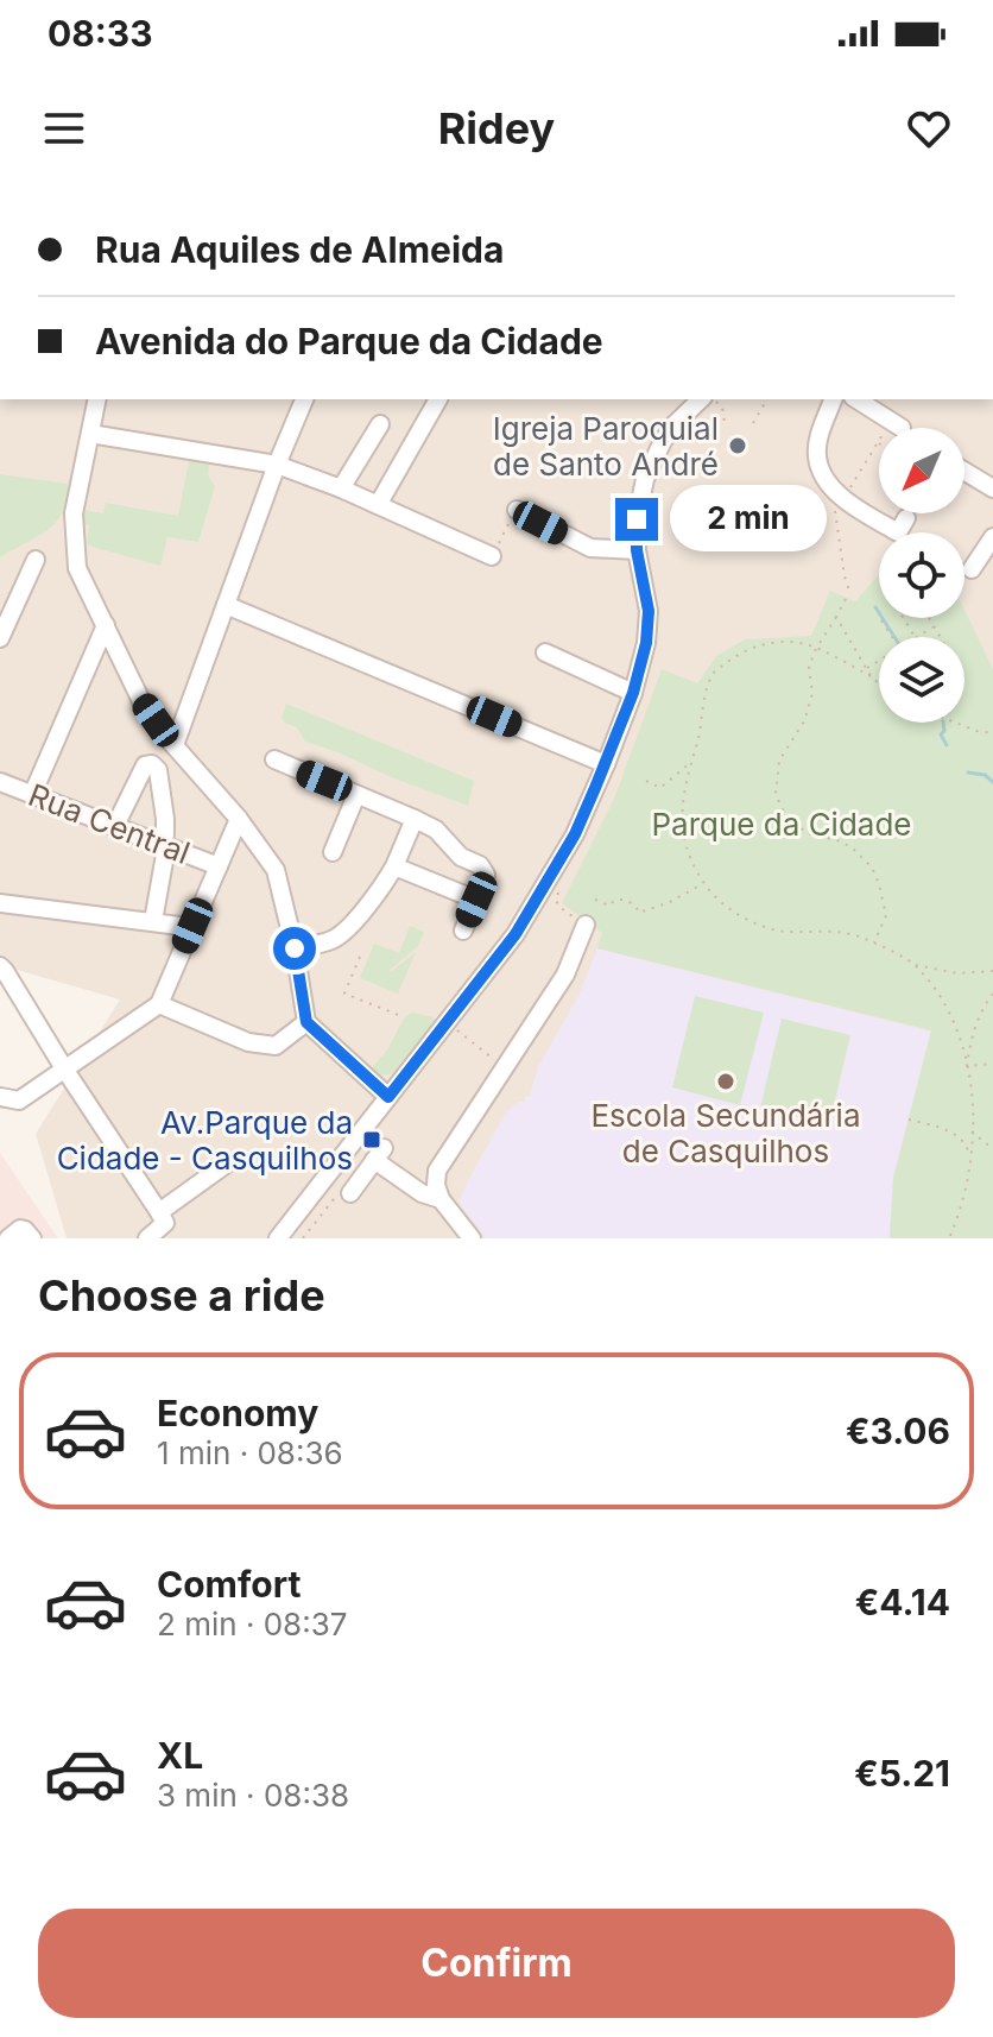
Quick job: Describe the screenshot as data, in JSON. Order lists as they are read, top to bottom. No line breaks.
{"streets":{"street":["Rua Central"]},"parks":["Parque da Cidade"],"places":{"other":["Igreja Paroquial de Santo André","Escola Secundária de Casquilhos"],"transit":["Av.Parque da Cidade - Casquilhos"]},"north":"bottom left","page":{"status":"08:33","header":"Ridey","banner":["Rua Aquiles de Almeida","Avenida do Parque da Cidade"],"bubble":"2 min","heading":"Choose a ride","list":[{"name":"Economy","note":"1 min · 08:36","value":"€3.06"},{"name":"Comfort","note":"2 min · 08:37","value":"€4.14"},{"name":"XL","note":"3 min · 08:38","value":"€5.21"}],"buttons":"Confirm"}}
